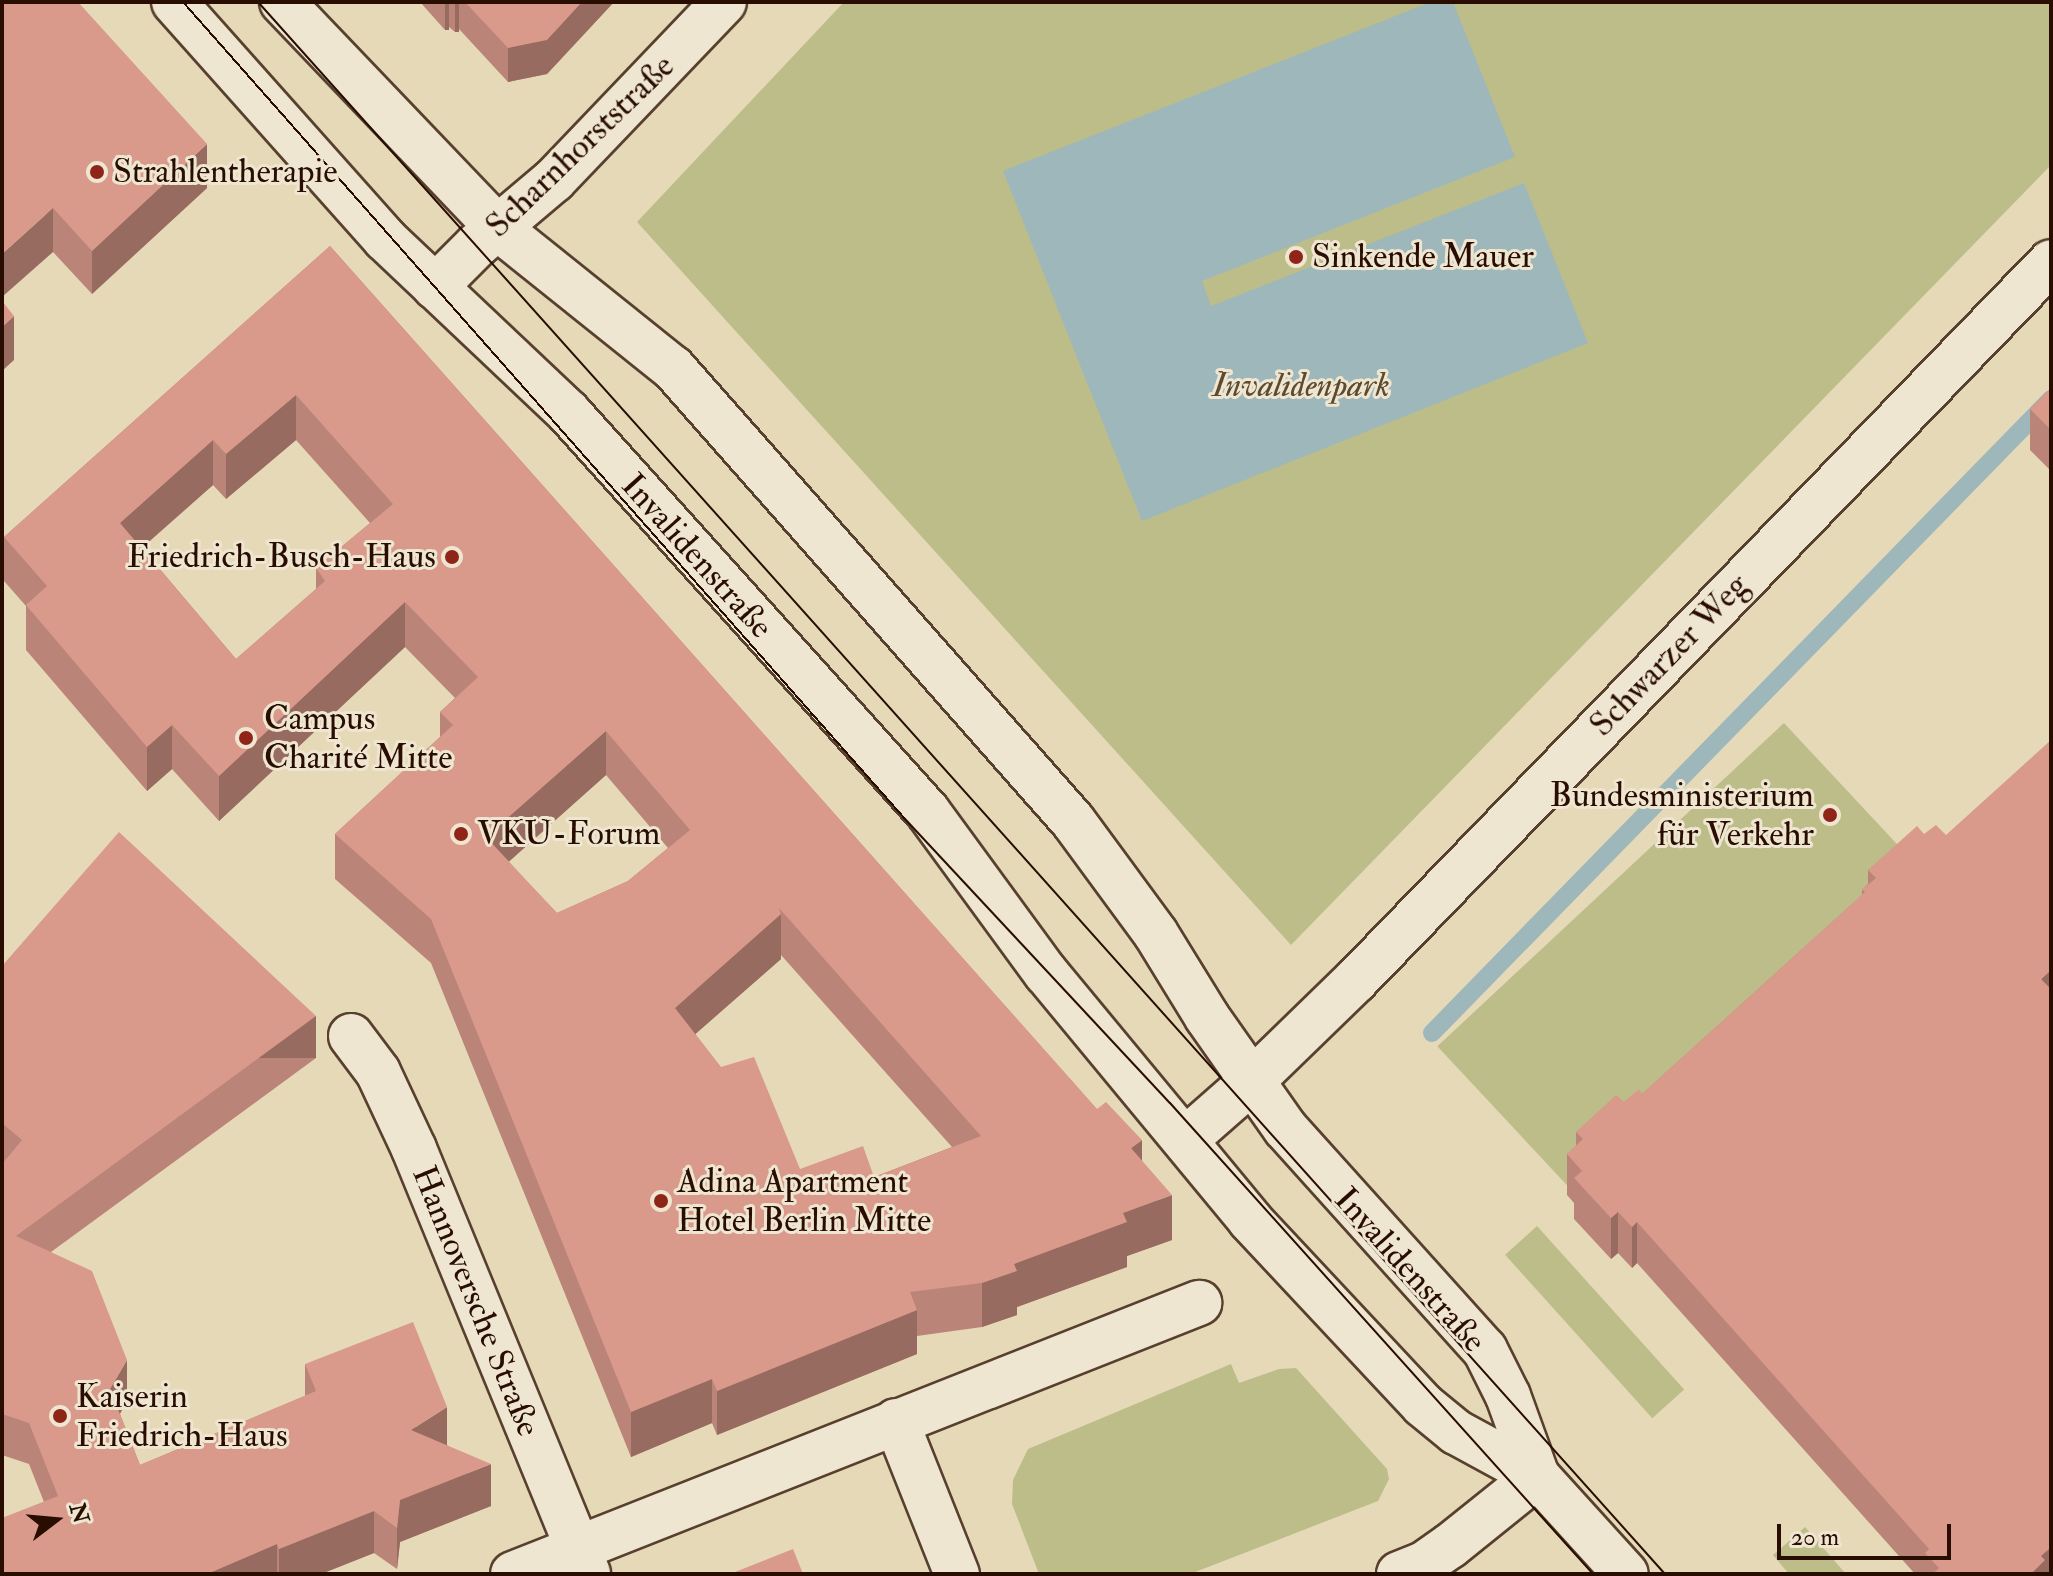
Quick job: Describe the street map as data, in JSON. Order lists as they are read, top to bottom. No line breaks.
{"streets":{"main road":["Scharnhorststraße","Invalidenstraße","Schwarzer Weg","Hannoversche Straße"]},"crossings":[["Scharnhorststraße","Invalidenstraße"],["Invalidenstraße","Schwarzer Weg"]],"parks":["Invalidenpark"],"places":["Strahlentherapie","Sinkende Mauer","Friedrich-Busch-Haus","Campus Charité Mitte","Bundesministerium für Verkehr","VKU-Forum","Adina Apartment Hotel Berlin Mitte","Kaiserin Friedrich-Haus"],"scale_bar":"20 m","north":"right"}
